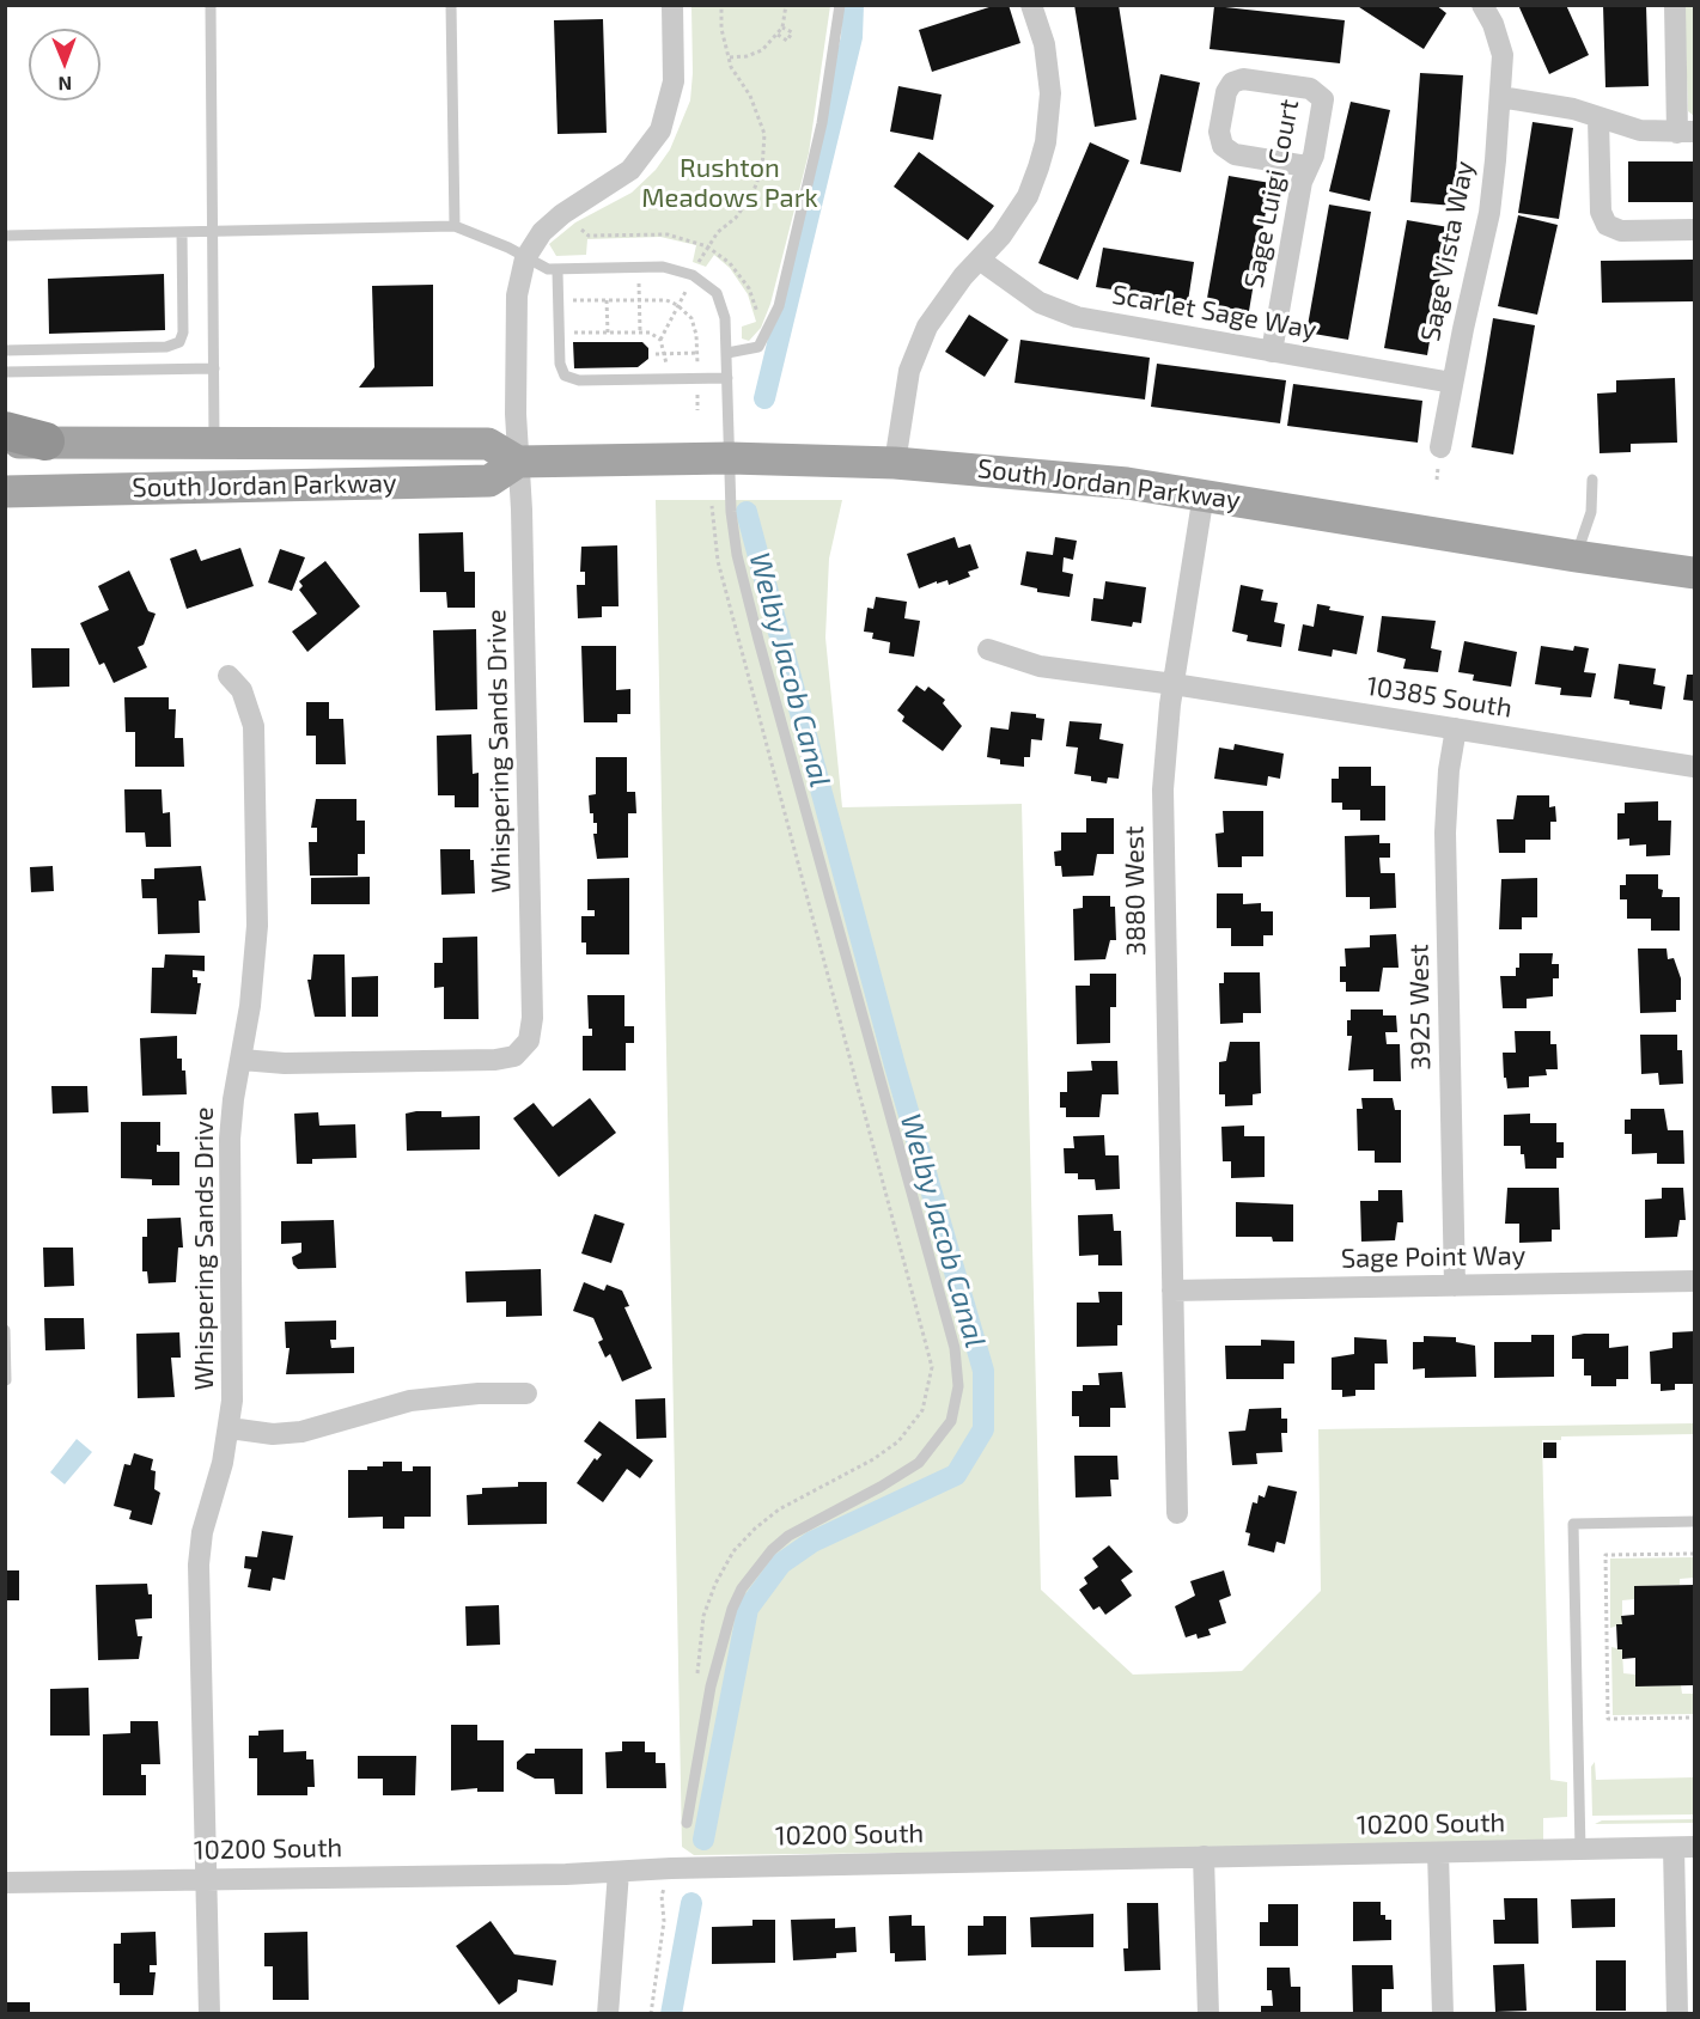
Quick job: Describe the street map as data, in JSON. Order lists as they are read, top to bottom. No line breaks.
{"streets":{"main road":["South Jordan Parkway"],"street":["Sage Luigi Court","Sage Vista Way","Scarlet Sage Way","10385 South","Whispering Sands Drive","3880 West","3925 West","Sage Point Way","10200 South"]},"crossings":[["Sage Luigi Court","Scarlet Sage Way"],["Sage Vista Way","Scarlet Sage Way"],["South Jordan Parkway","Whispering Sands Drive"],["South Jordan Parkway","3880 West"],["10385 South","3880 West"],["10385 South","3925 West"],["Whispering Sands Drive","10200 South"],["3880 West","Sage Point Way"],["3925 West","Sage Point Way"]],"water":["Welby Jacob Canal"],"parks":["Rushton Meadows Park"],"north":"bottom"}
